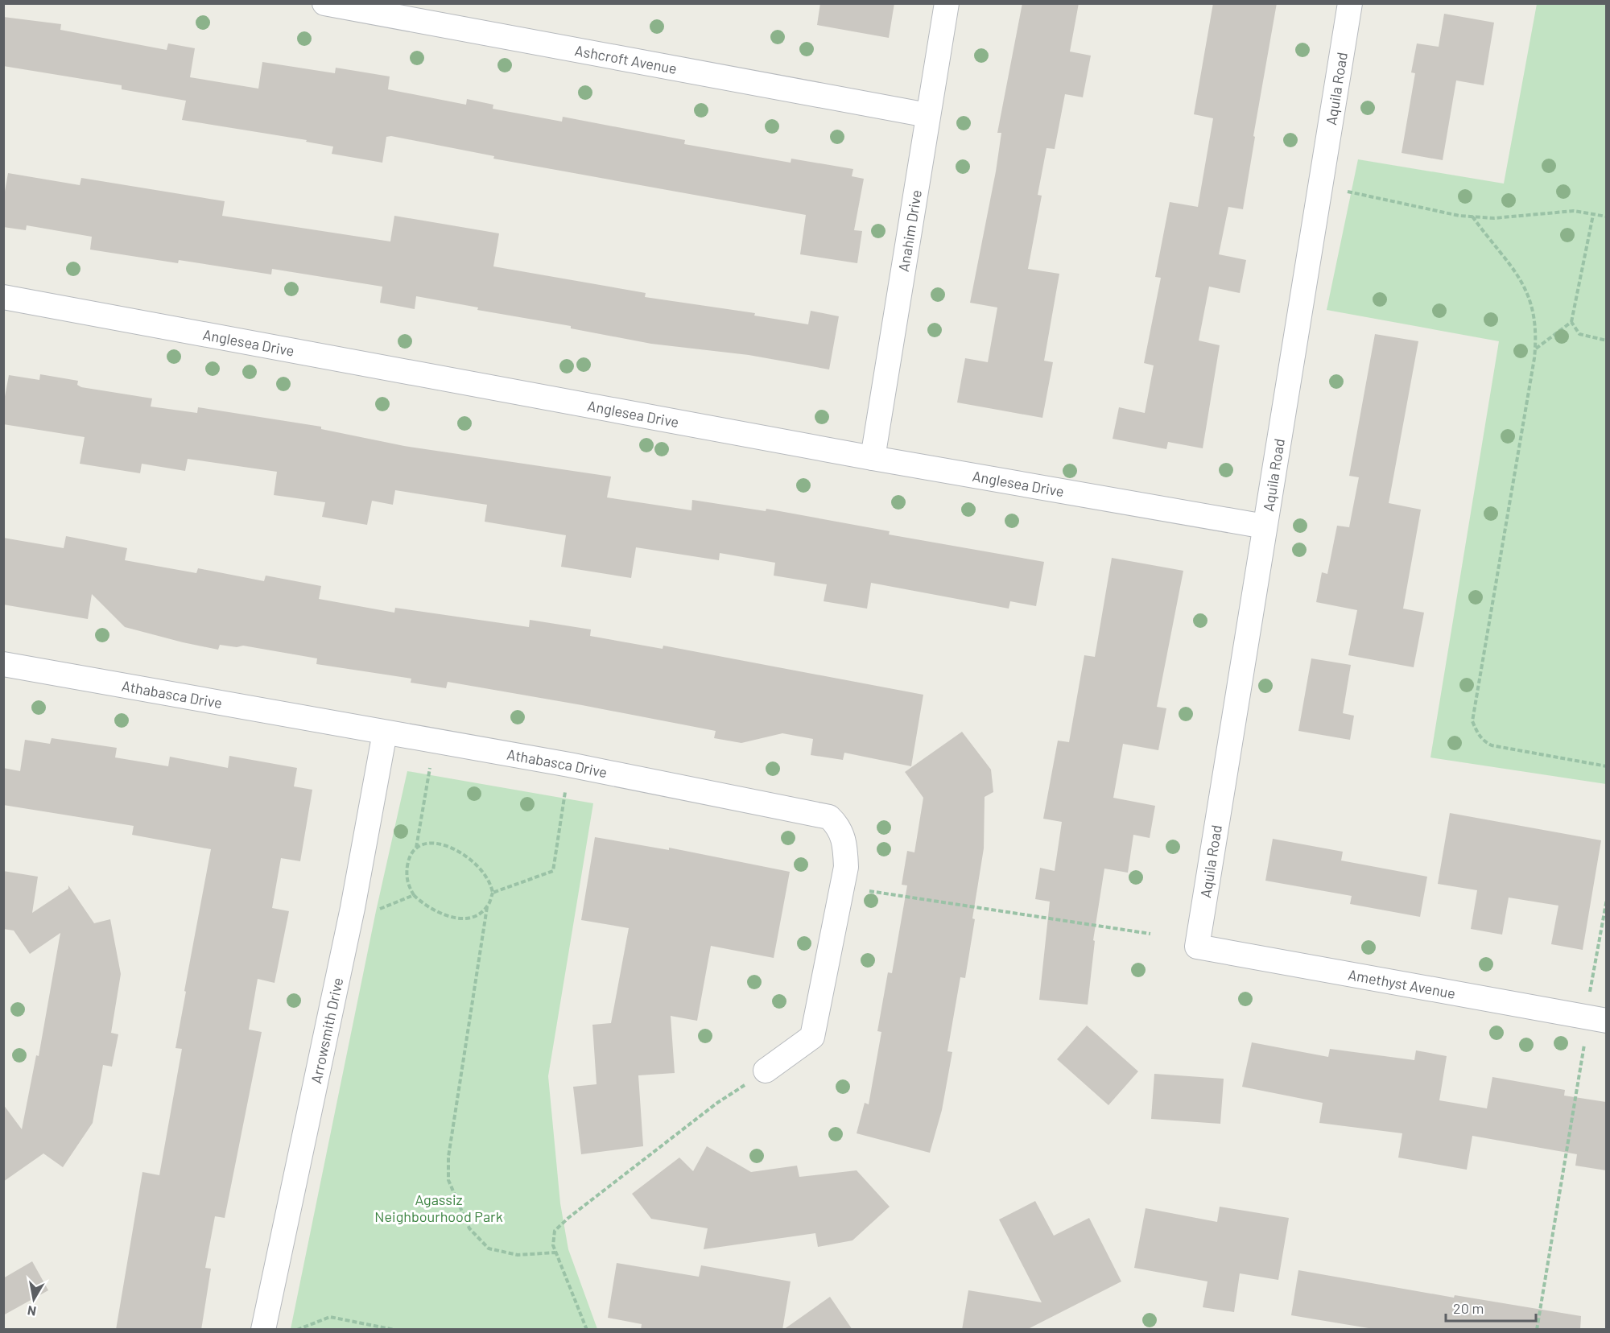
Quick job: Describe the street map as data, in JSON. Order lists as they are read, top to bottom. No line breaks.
{"streets":{"street":["Ashcroft Avenue","Aquila Road","Anahim Drive","Anglesea Drive","Athabasca Drive","Amethyst Avenue","Arrowsmith Drive"]},"crossings":[["Ashcroft Avenue","Anahim Drive"],["Aquila Road","Anglesea Drive"],["Aquila Road","Amethyst Avenue"],["Anahim Drive","Anglesea Drive"],["Athabasca Drive","Arrowsmith Drive"]],"parks":["Agassiz Neighbourhood Park"],"scale_bar":"20 m","north":"bottom"}
